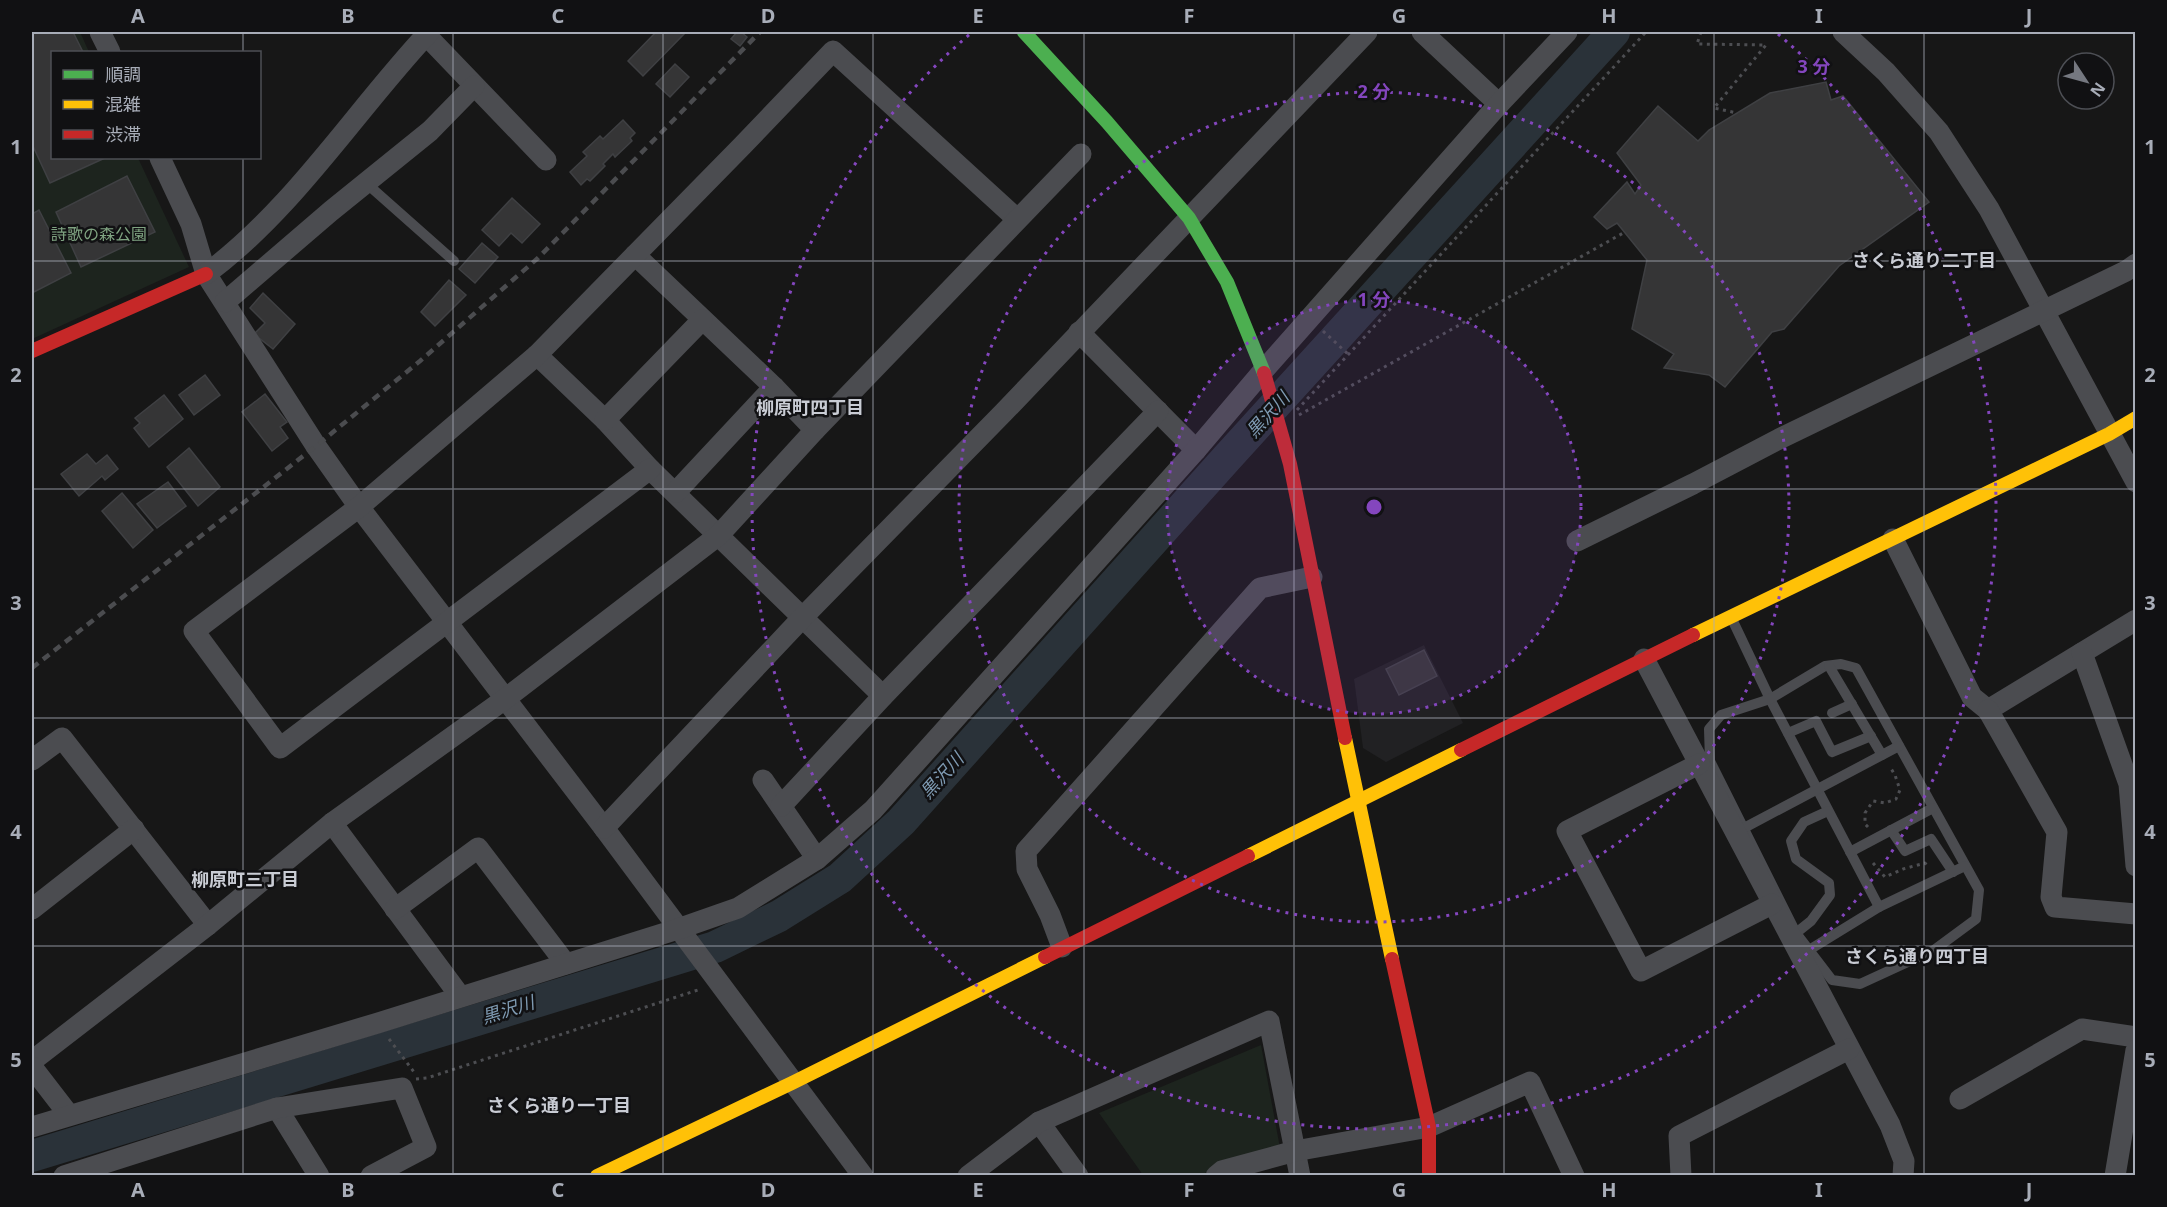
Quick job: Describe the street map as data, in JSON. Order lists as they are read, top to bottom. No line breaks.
{"districts":["さくら通り二丁目","柳原町四丁目","柳原町三丁目","さくら通り四丁目","さくら通り一丁目"],"water":["黒沢川"],"parks":["詩歌の森公園"],"legend":["順調","混雑","渋滞"],"north":"bottom right","grid":{"columns":["A","B","C","D","E","F","G","H","I","J"],"rows":["1","2","3","4","5"]},"rings":["3 分","2 分","1 分"]}
